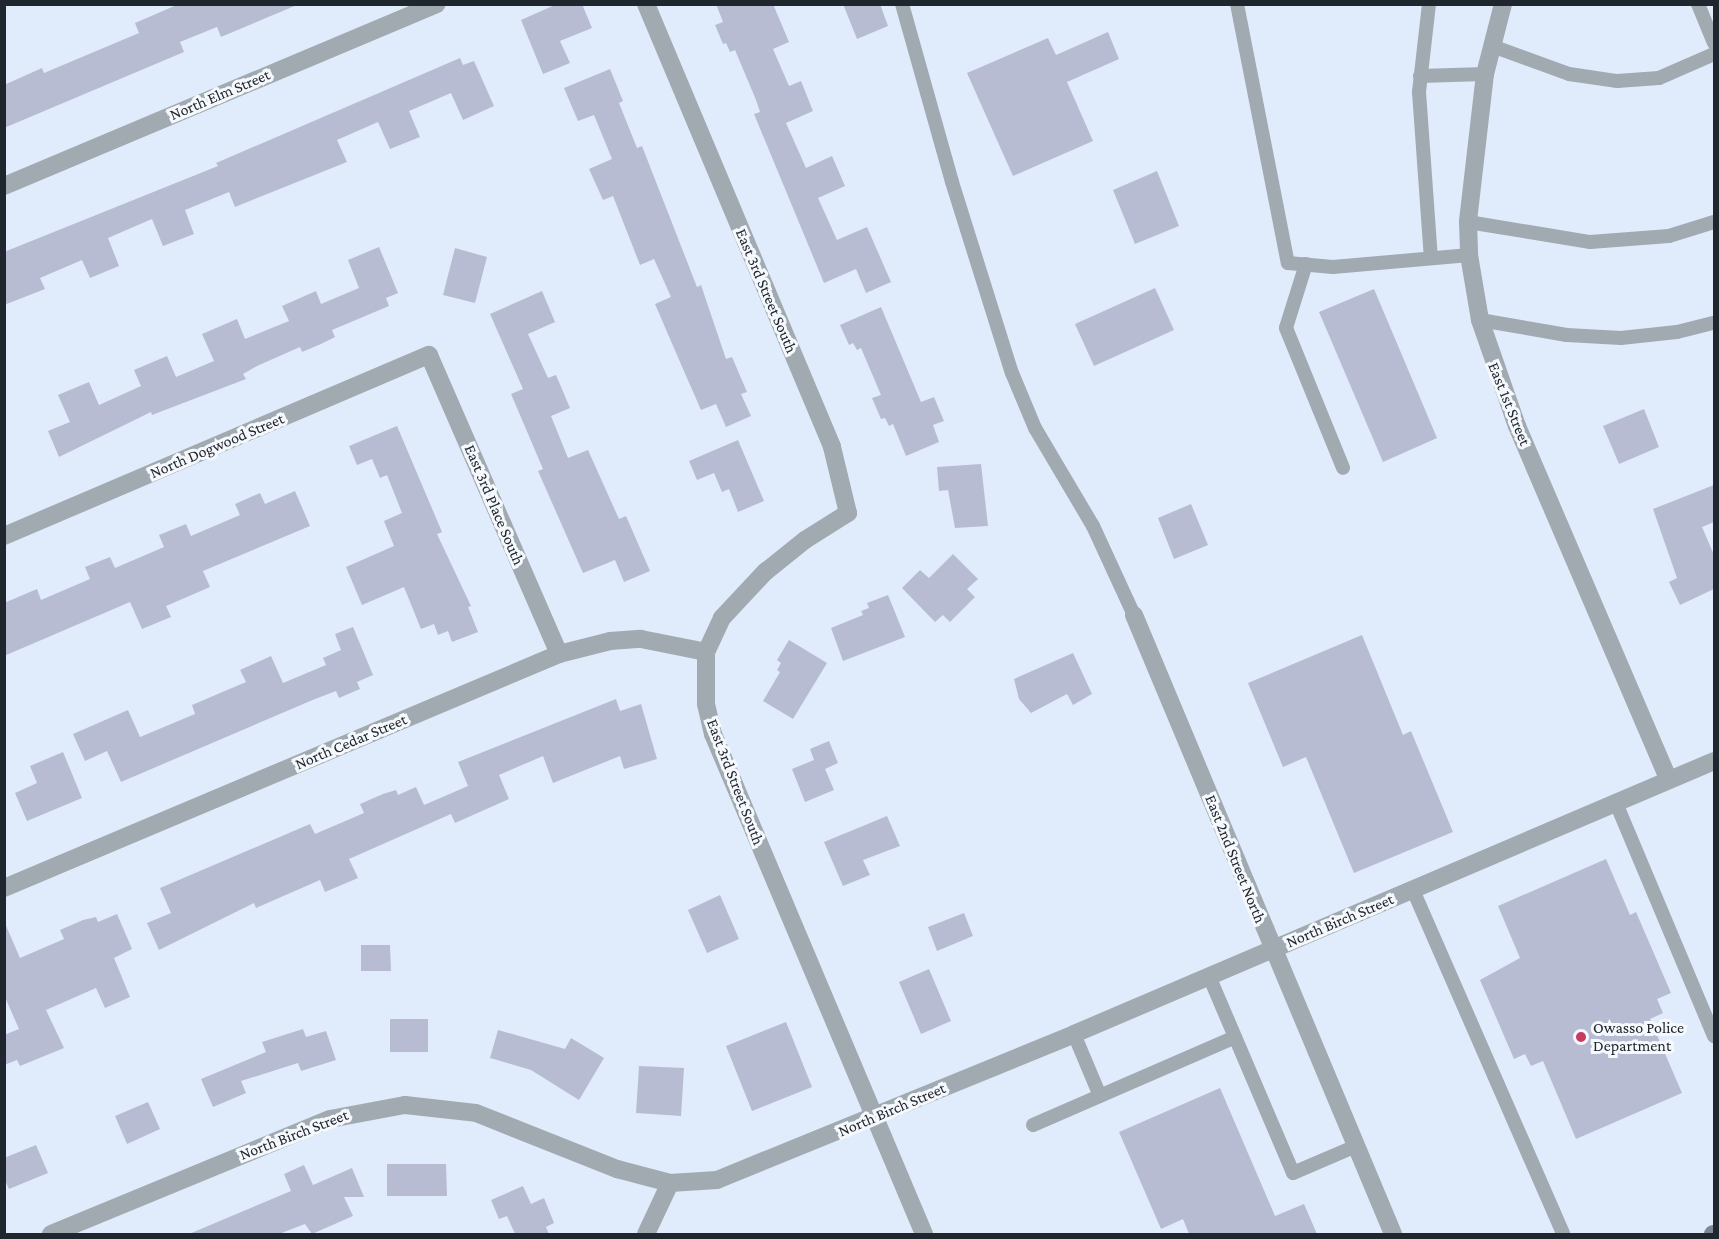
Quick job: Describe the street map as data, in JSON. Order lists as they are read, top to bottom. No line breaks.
{"streets":{"street":["North Elm Street","East 3rd Street South","East 1st Street","North Dogwood Street","East 3rd Place South","North Cedar Street","East 2nd Street North","North Birch Street"]},"crossings":[["East 3rd Street South","North Cedar Street"],["East 3rd Street South","North Birch Street"],["East 1st Street","North Birch Street"],["North Dogwood Street","East 3rd Place South"],["East 3rd Place South","North Cedar Street"],["East 2nd Street North","North Birch Street"]],"places":["Owasso Police Department"]}
